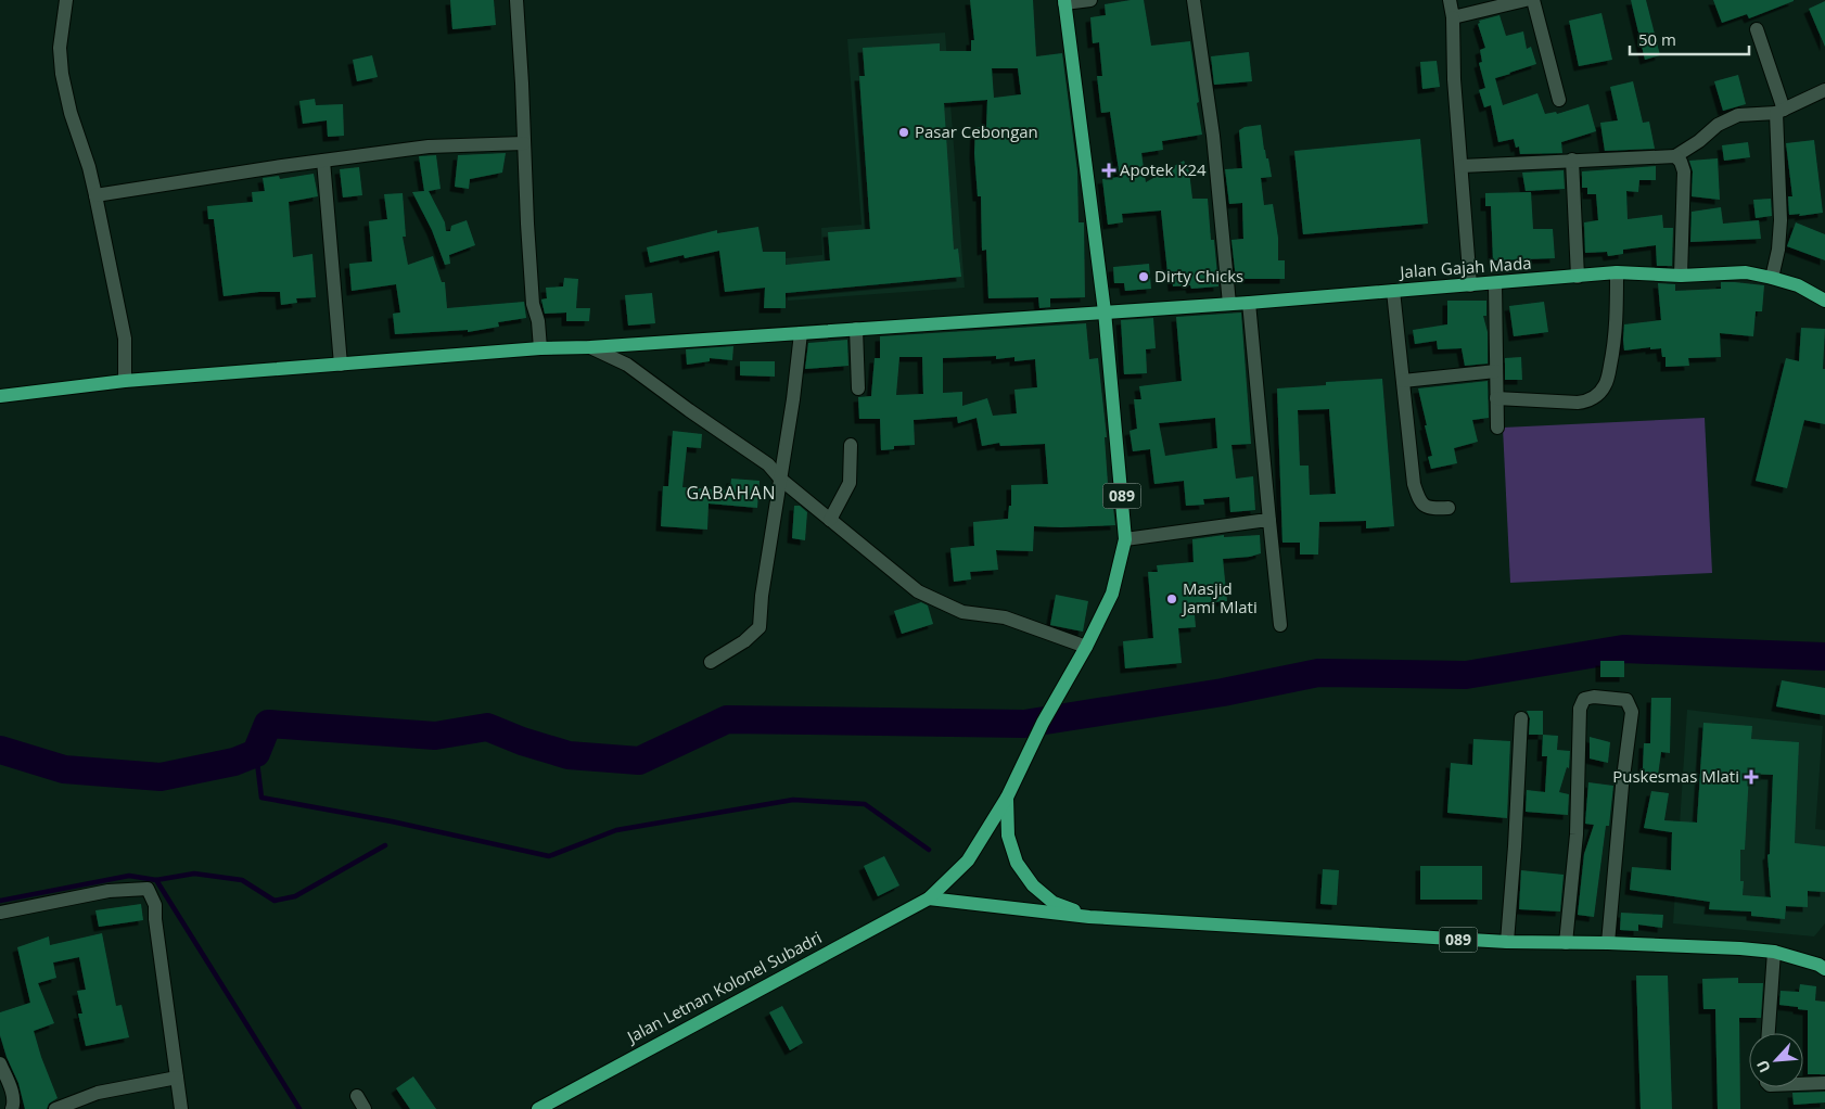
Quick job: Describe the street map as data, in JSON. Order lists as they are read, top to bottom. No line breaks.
{"streets":{"main road":["Jalan Gajah Mada","089","Jalan Letnan Kolonel Subadri"]},"crossings":[["Jalan Gajah Mada","089"],["089","Jalan Letnan Kolonel Subadri"]],"districts":["GABAHAN"],"places":{"other":["Pasar Cebongan","Dirty Chicks","Masjid Jami Mlati"],"health":["Apotek K24","Puskesmas Mlati"]},"scale_bar":"50 m","north":"bottom left"}
